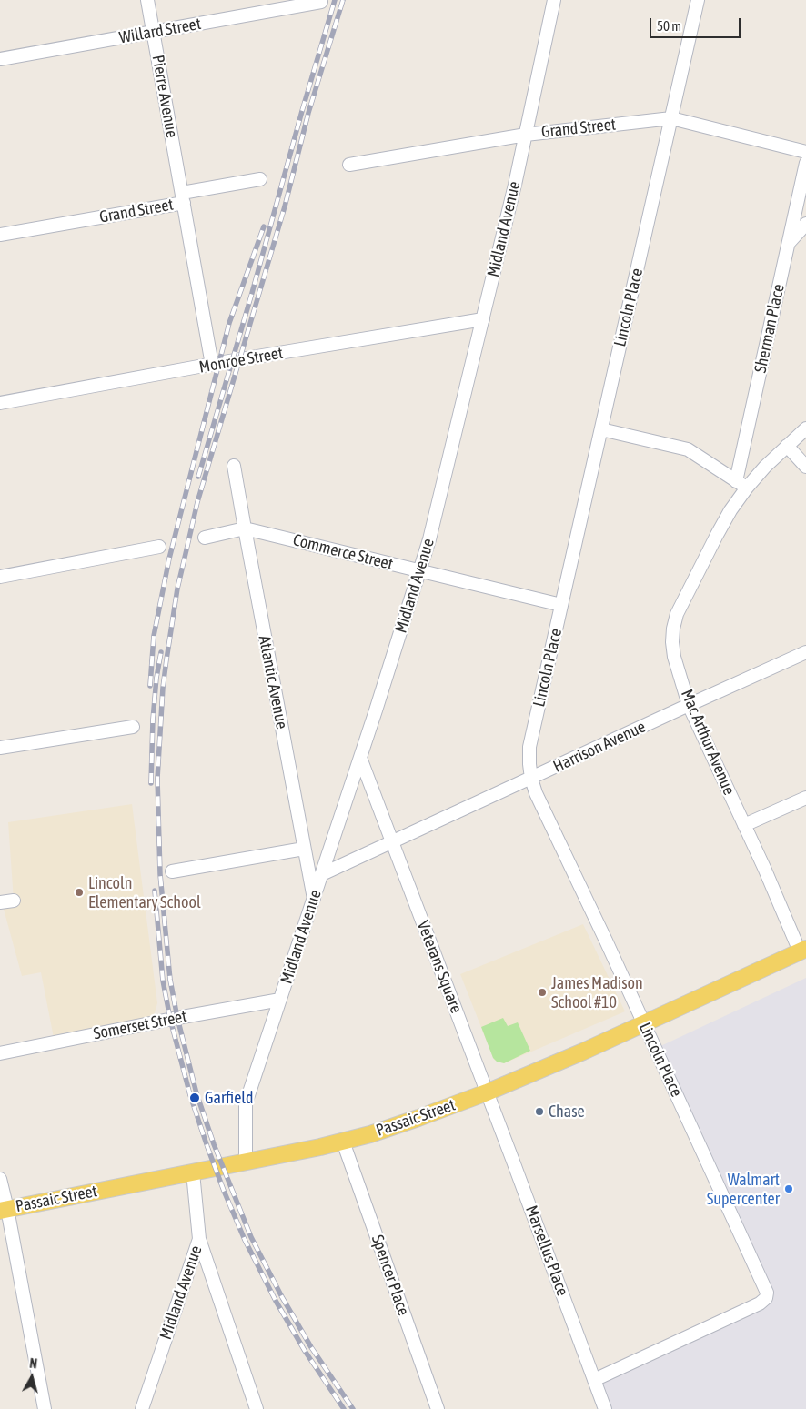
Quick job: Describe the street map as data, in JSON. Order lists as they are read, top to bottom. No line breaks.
{"streets":{"main road":["Passaic Street"],"street":["Willard Street","Pierre Avenue","Grand Street","Midland Avenue","Lincoln Place","Sherman Place","Monroe Street","Commerce Street","Atlantic Avenue","Mac Arthur Avenue","Harrison Avenue","Veterans Square","Somerset Street","Marsellus Place","Spencer Place"]},"crossings":[["Willard Street","Pierre Avenue"],["Pierre Avenue","Grand Street"],["Pierre Avenue","Monroe Street"],["Grand Street","Midland Avenue"],["Grand Street","Lincoln Place"],["Midland Avenue","Monroe Street"],["Midland Avenue","Commerce Street"],["Midland Avenue","Atlantic Avenue"],["Midland Avenue","Veterans Square"],["Midland Avenue","Somerset Street"],["Midland Avenue","Passaic Street"],["Lincoln Place","Commerce Street"],["Lincoln Place","Harrison Avenue"],["Lincoln Place","Passaic Street"],["Lincoln Place","Marsellus Place"],["Sherman Place","Mac Arthur Avenue"],["Commerce Street","Atlantic Avenue"],["Mac Arthur Avenue","Harrison Avenue"],["Mac Arthur Avenue","Passaic Street"],["Harrison Avenue","Veterans Square"],["Veterans Square","Passaic Street"],["Veterans Square","Marsellus Place"],["Passaic Street","Marsellus Place"],["Passaic Street","Spencer Place"]],"places":["Lincoln Elementary School","James Madison School #10","Garfield","Chase","Walmart Supercenter"],"scale_bar":"50 m","north":"top"}
